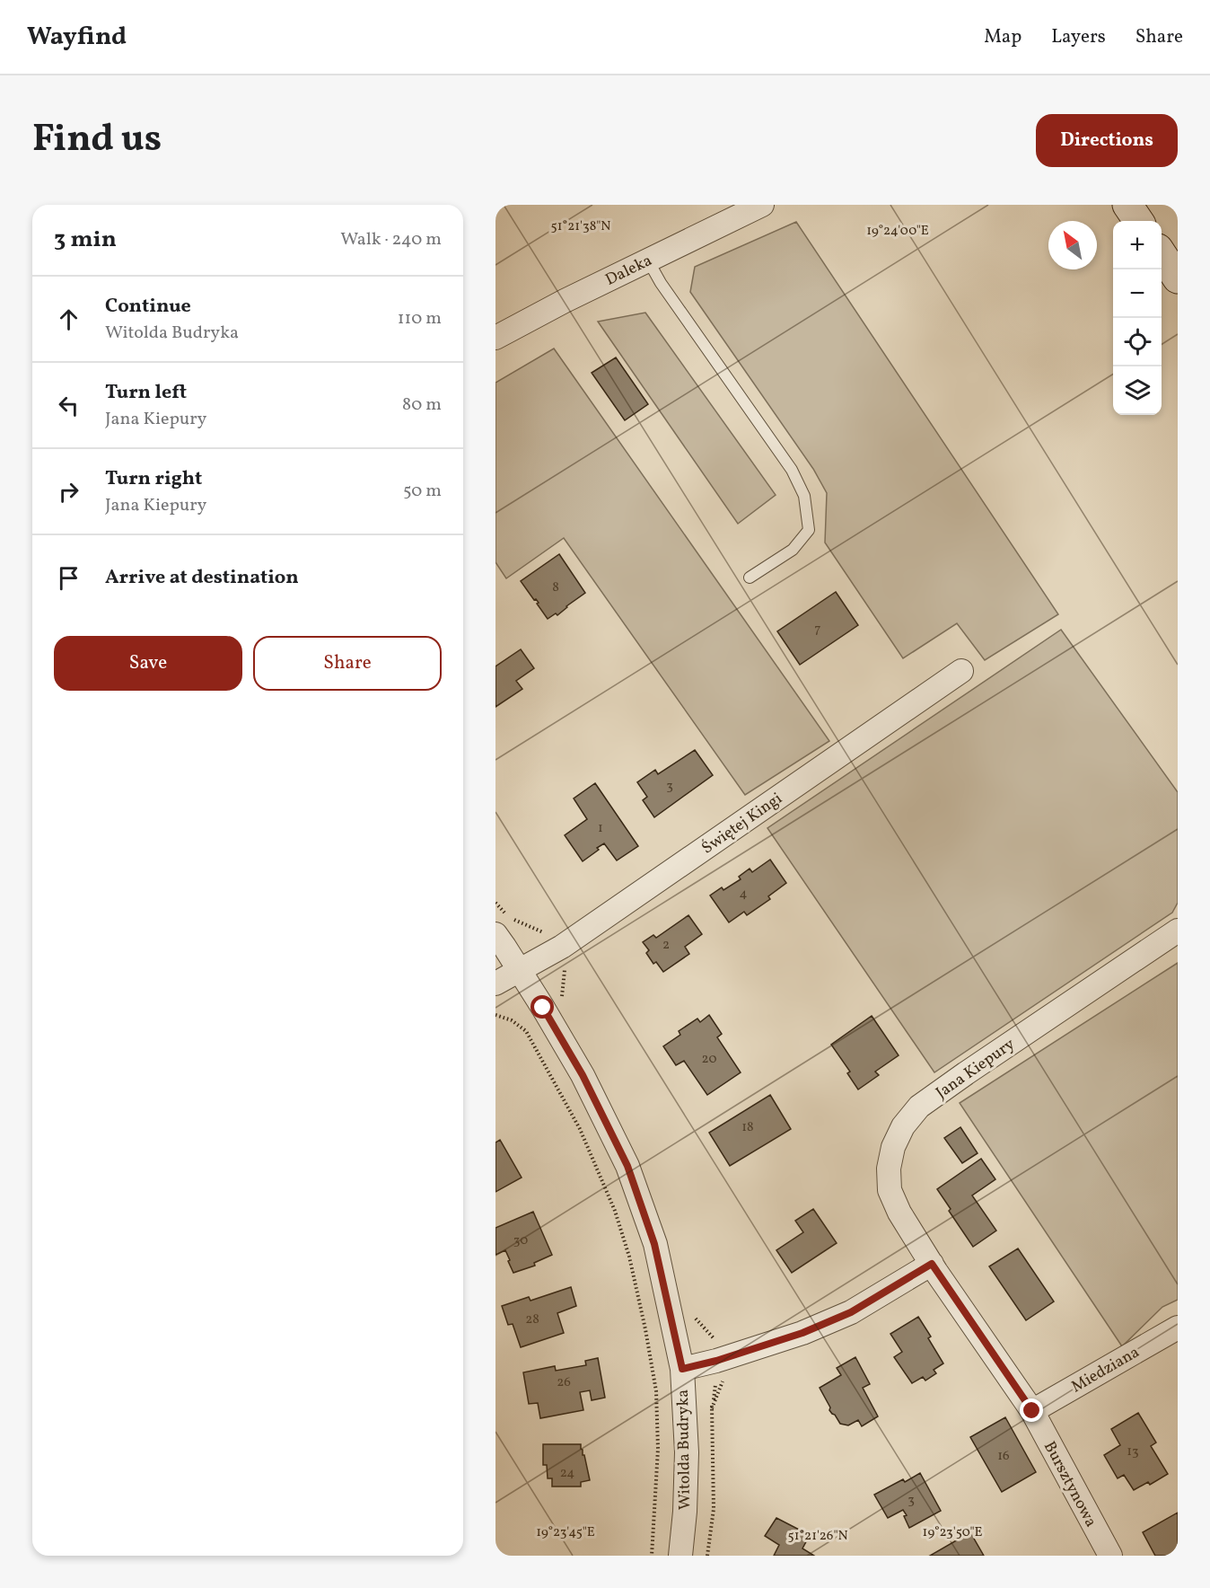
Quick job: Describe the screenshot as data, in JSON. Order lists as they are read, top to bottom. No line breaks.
{"streets":{"street":["Daleka","Świętej Kingi","Jana Kiepury","Miedziana","Witolda Budryka","Bursztynowa"]},"crossings":[["Świętej Kingi","Witolda Budryka"],["Jana Kiepury","Miedziana"],["Jana Kiepury","Bursztynowa"],["Miedziana","Bursztynowa"]],"house_numbers":["8","7","3","1","4","2","20","18","30","28","26","13","16","24","3"],"north":"top left","page":{"header":"Wayfind","nav":["Map","Layers","Share"],"title":"Find us","buttons":["Directions",["Save","Share"]],"heading":["3 min","Walk · 240 m"],"map_buttons":["+","−"],"list":[["Continue","Witolda Budryka","110 m"],["Turn left","Jana Kiepury","80 m"],["Turn right","Jana Kiepury","50 m"],"Arrive at destination"]},"coordinates":["51°21'38\"N","19°24'00\"E","19°23'45\"E","19°23'50\"E","51°21'26\"N"]}
